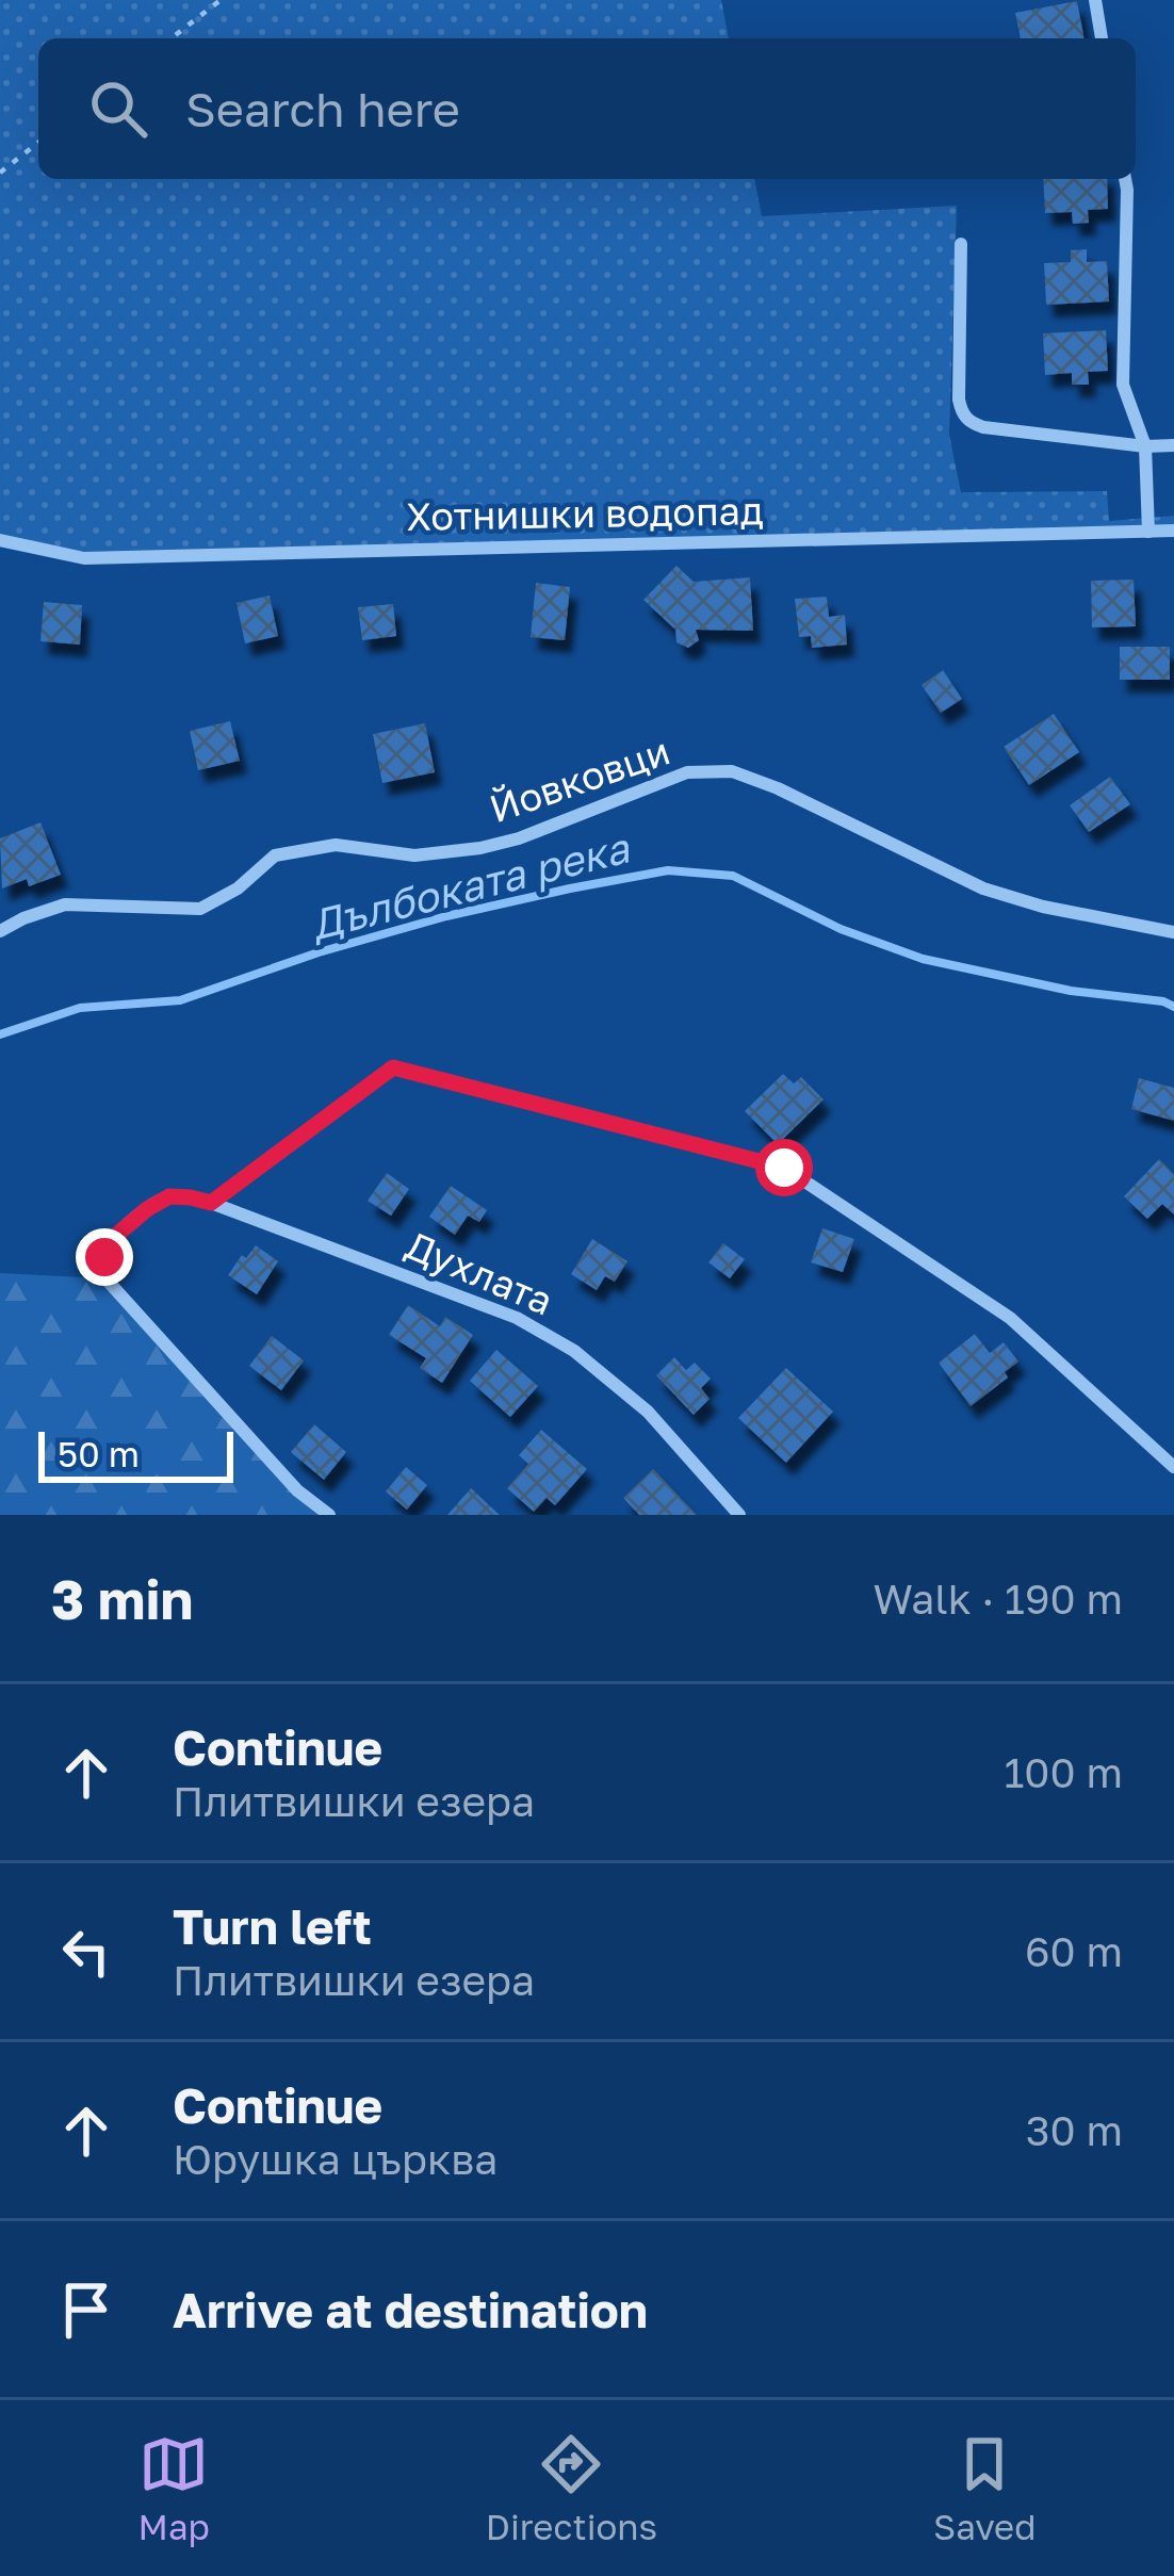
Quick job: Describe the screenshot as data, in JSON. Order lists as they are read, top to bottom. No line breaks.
{"streets":{"street":["Хотнишки водопад","Йовковци","Духлата"]},"water":["Дълбоката река"],"scale_bar":"50 m","page":{"search":"Search here","scale":"50 m","heading":["3 min","Walk · 190 m"],"list":[["Continue","Плитвишки езера","100 m"],["Turn left","Плитвишки езера","60 m"],["Continue","Юрушка църква","30 m"],"Arrive at destination"],"nav":["Map","Directions","Saved"]}}
